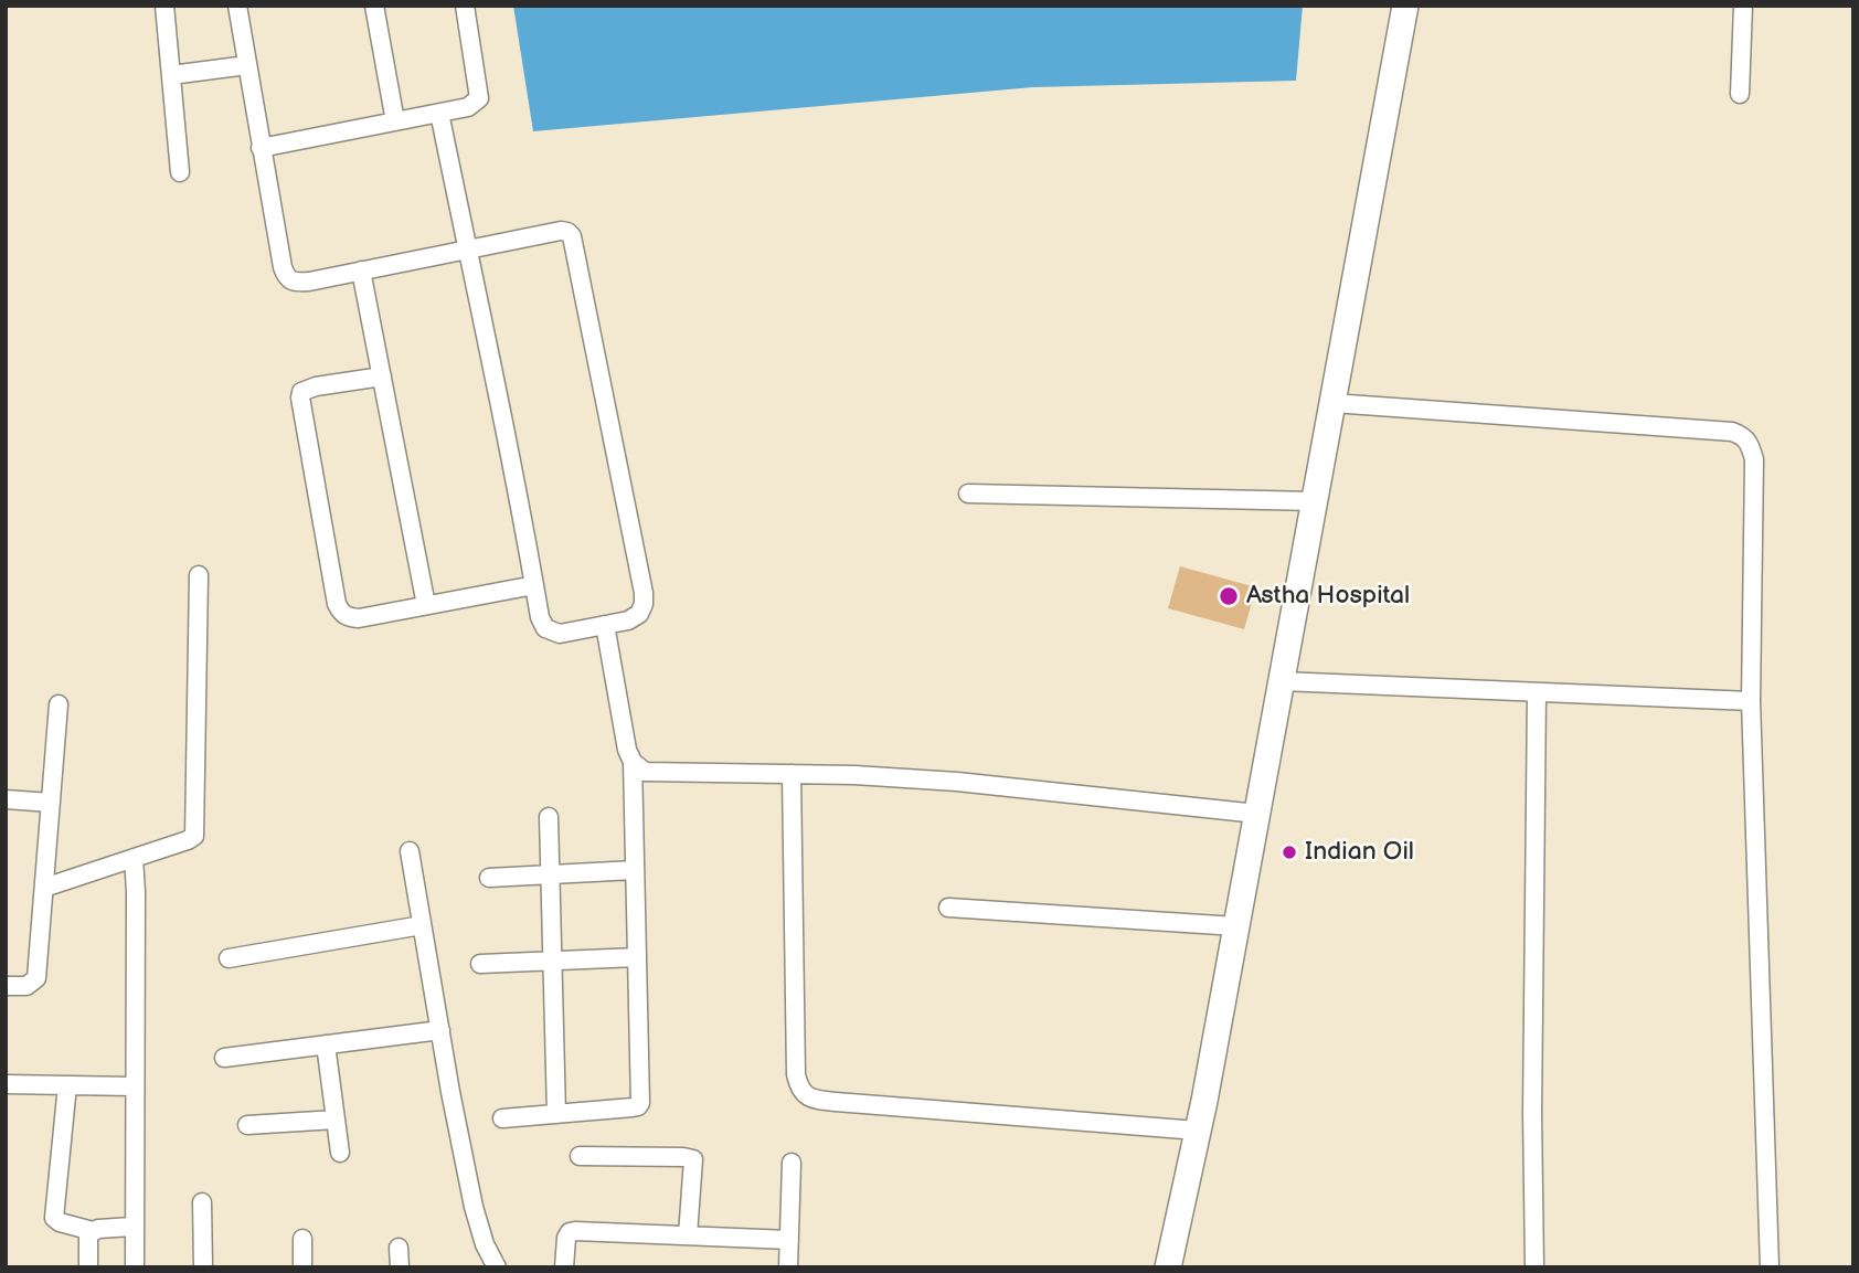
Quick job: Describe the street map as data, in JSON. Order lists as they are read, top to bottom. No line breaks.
{"places":["Astha Hospital","Indian Oil"]}
